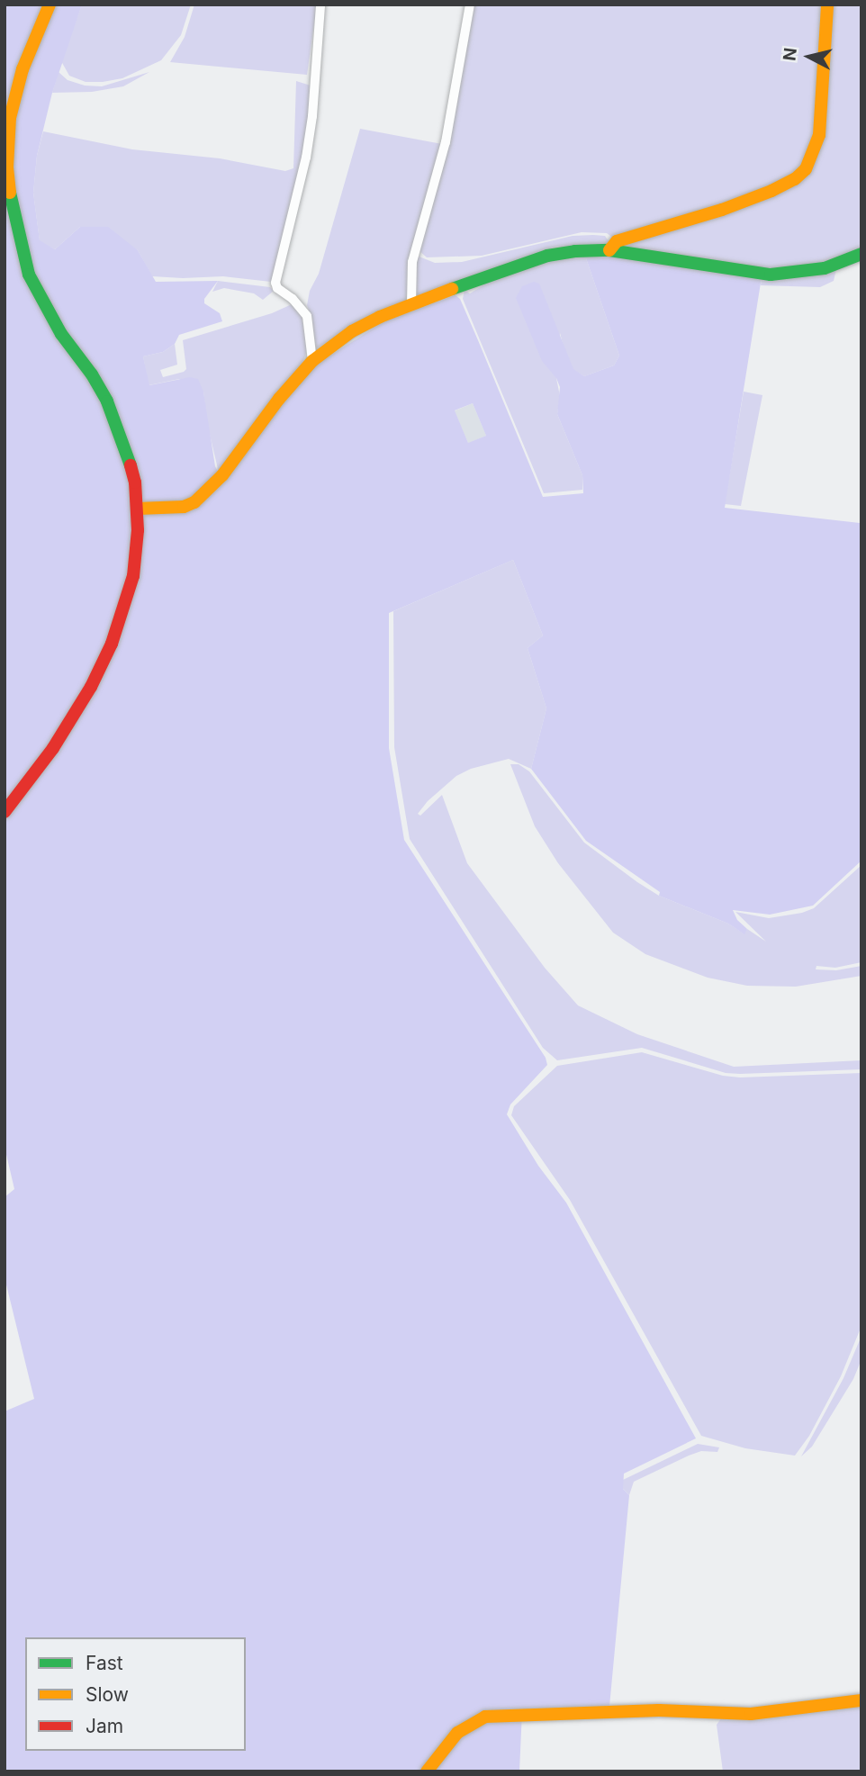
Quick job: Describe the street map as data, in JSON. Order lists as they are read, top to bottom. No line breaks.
{"legend":["Fast","Slow","Jam"],"north":"left"}
